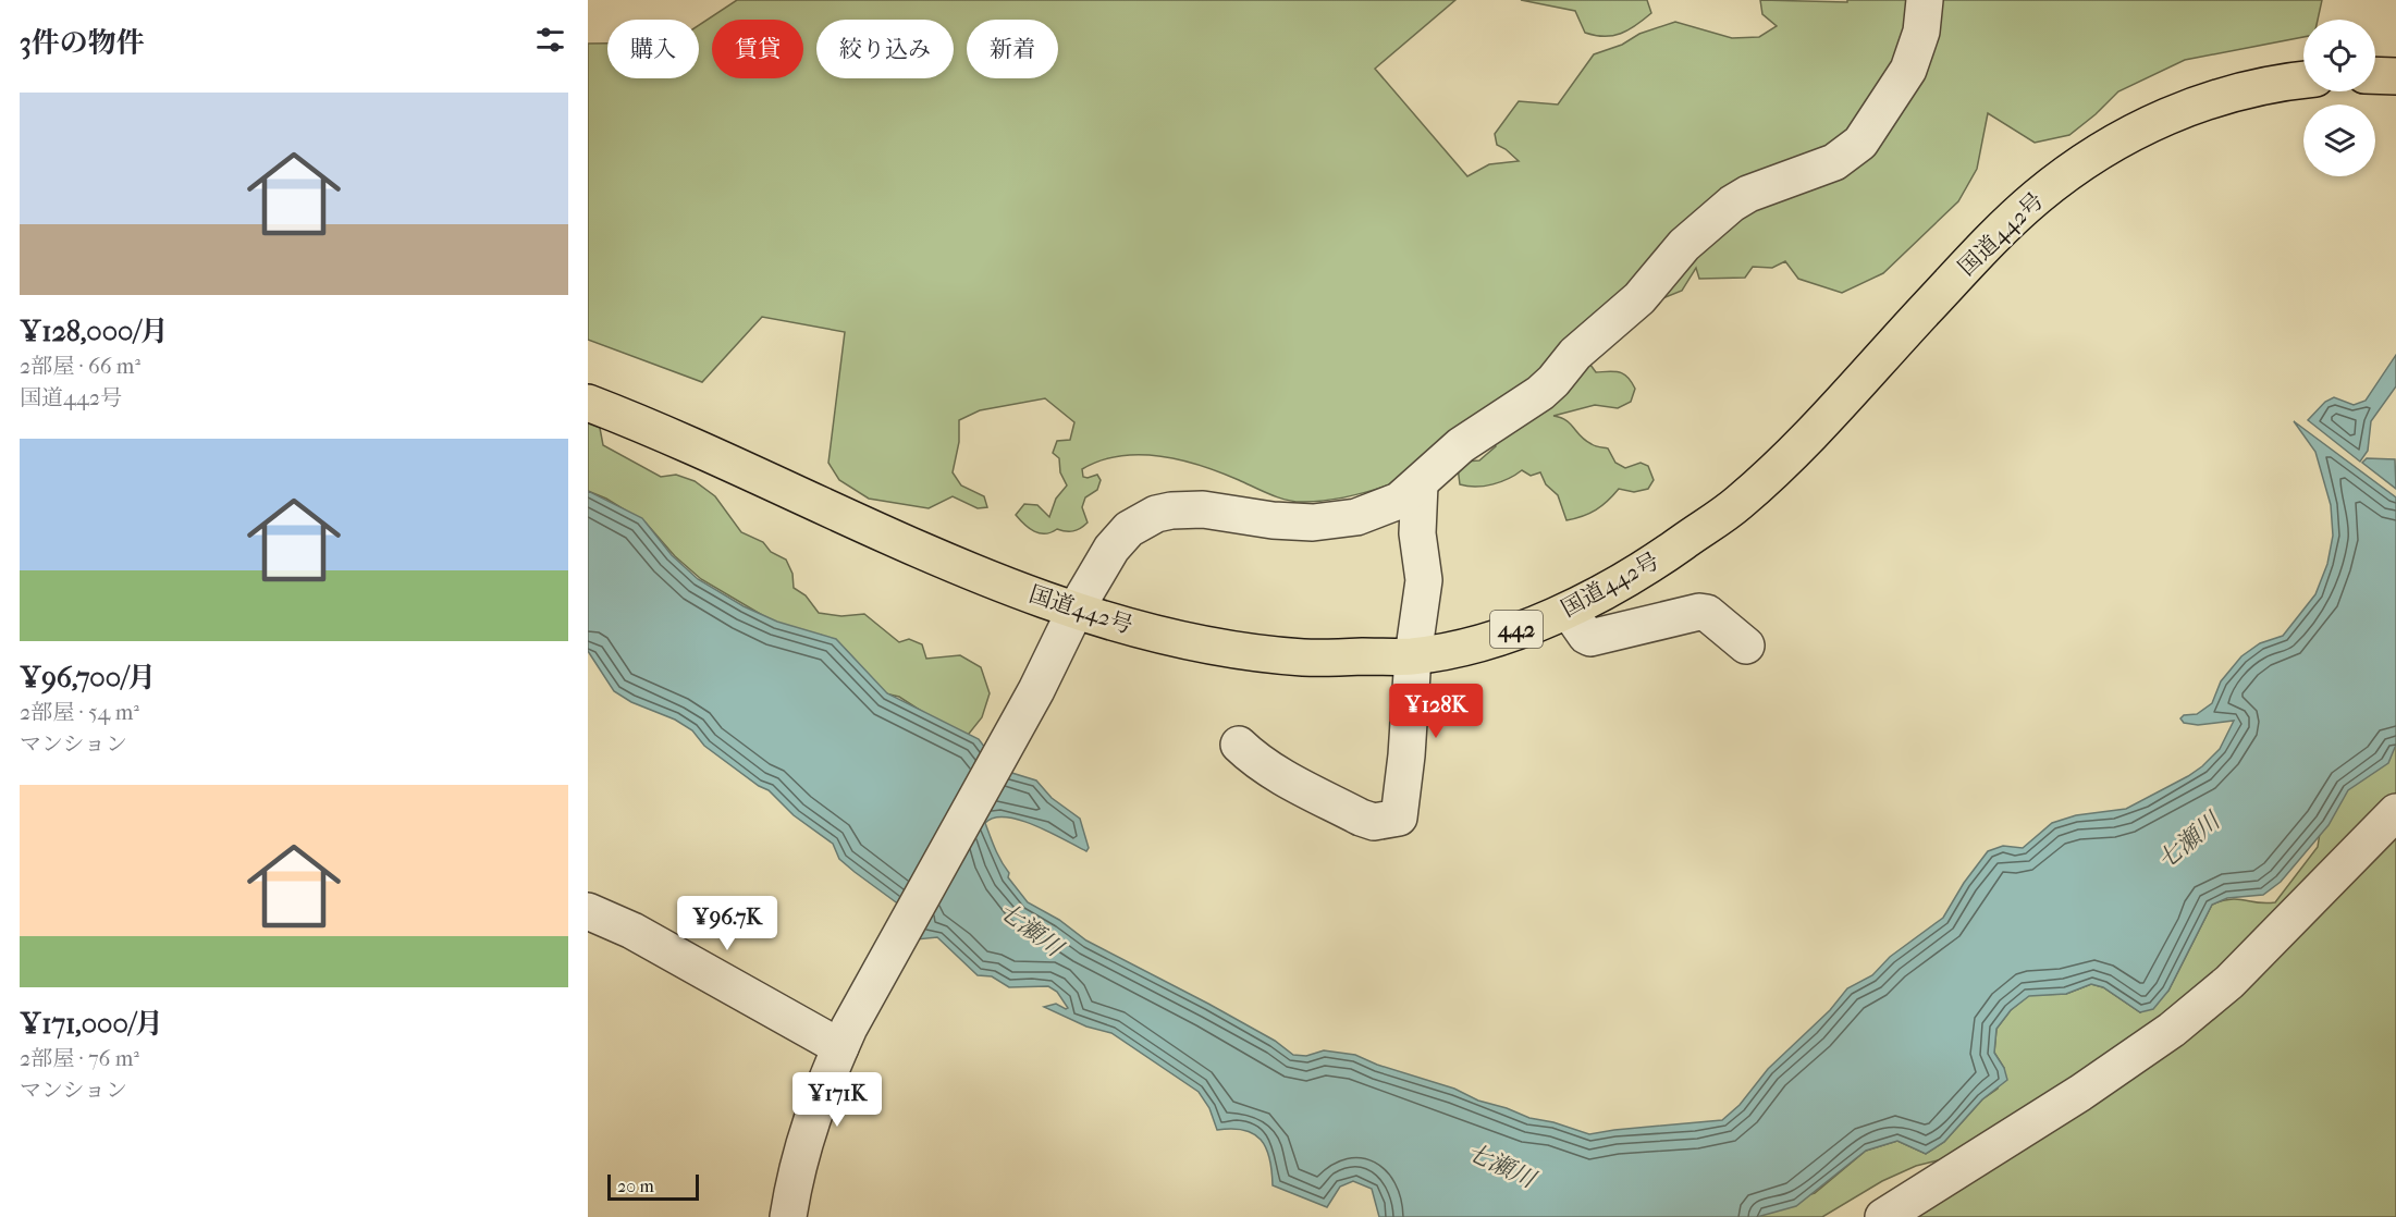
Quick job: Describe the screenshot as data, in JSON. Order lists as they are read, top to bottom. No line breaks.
{"streets":{"highway":["国道442号","442"]},"water":["七瀬川"],"scale_bar":"20 m","page":{"heading":"3件の物件","chip":["購入","賃貸","絞り込み","新着"],"list":[{"name":"¥128,000/月","note":"2部屋 · 66 m² · 国道442号"},{"name":"¥96,700/月","note":"2部屋 · 54 m² · マンション"},{"name":"¥171,000/月","note":"2部屋 · 76 m² · マンション"}],"price":["¥128K","¥96.7K","¥171K"],"scale":"20 m"}}
